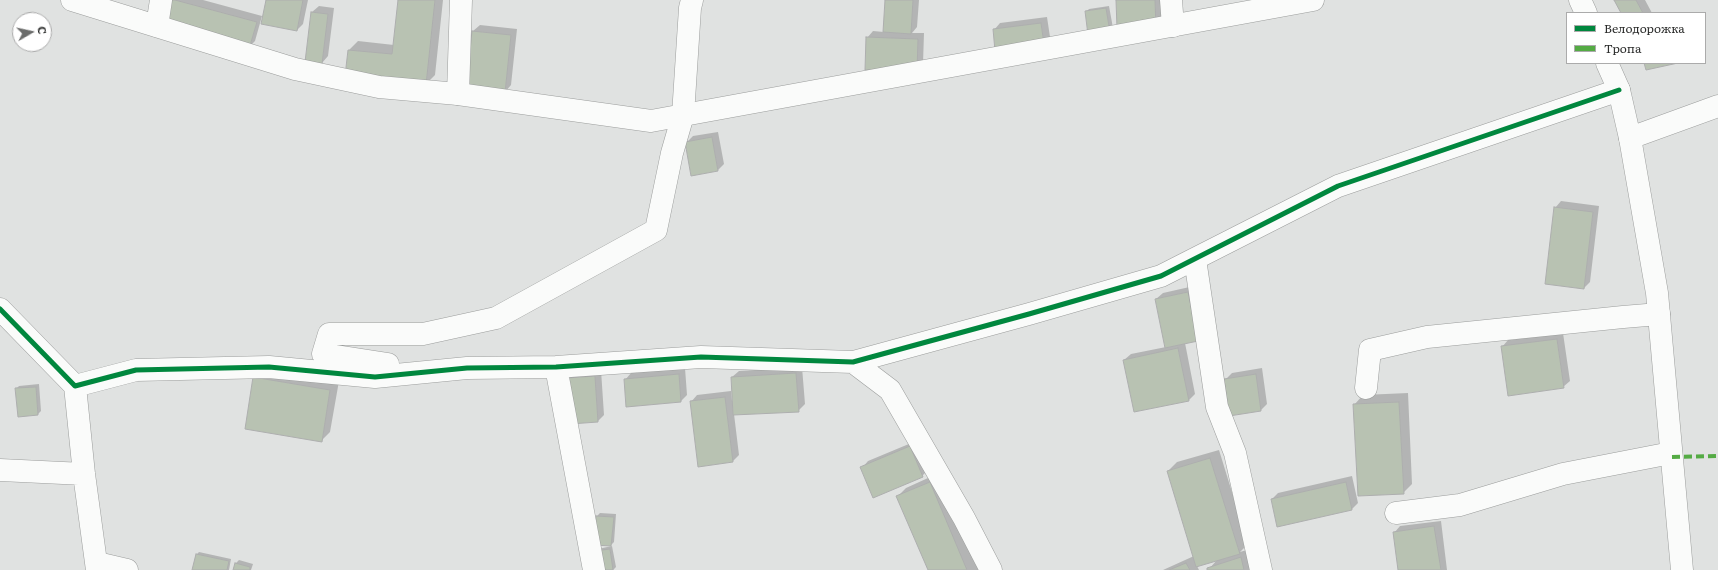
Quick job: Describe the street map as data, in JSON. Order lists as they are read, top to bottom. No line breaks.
{"legend":["Велодорожка","Тропа"],"north":"right"}
